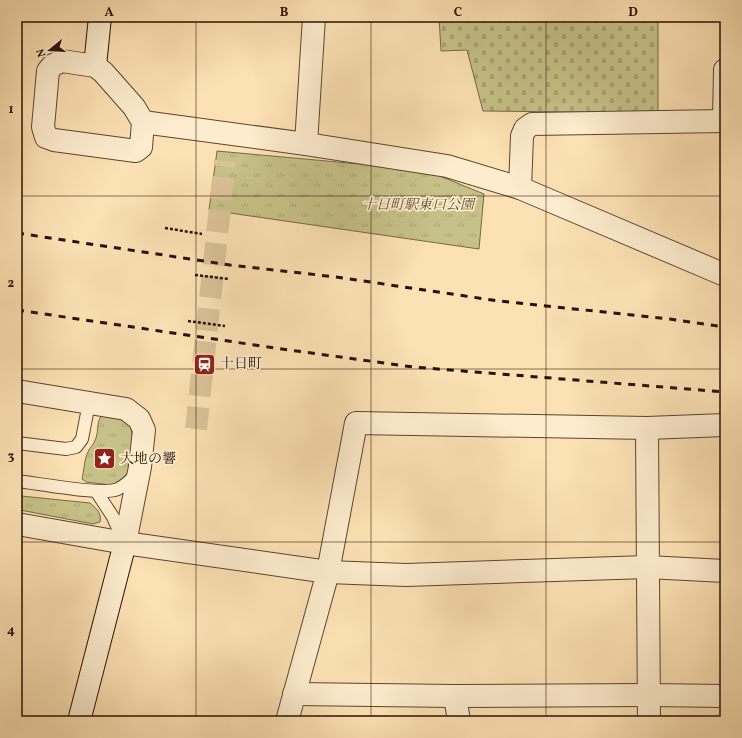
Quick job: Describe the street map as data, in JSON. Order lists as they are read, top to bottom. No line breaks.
{"parks":["十日町駅東口公園"],"places":{"station":["十日町"],"place":["大地の響"]},"north":"left","grid":{"columns":["A","B","C","D"],"rows":["1","2","3","4"]}}
